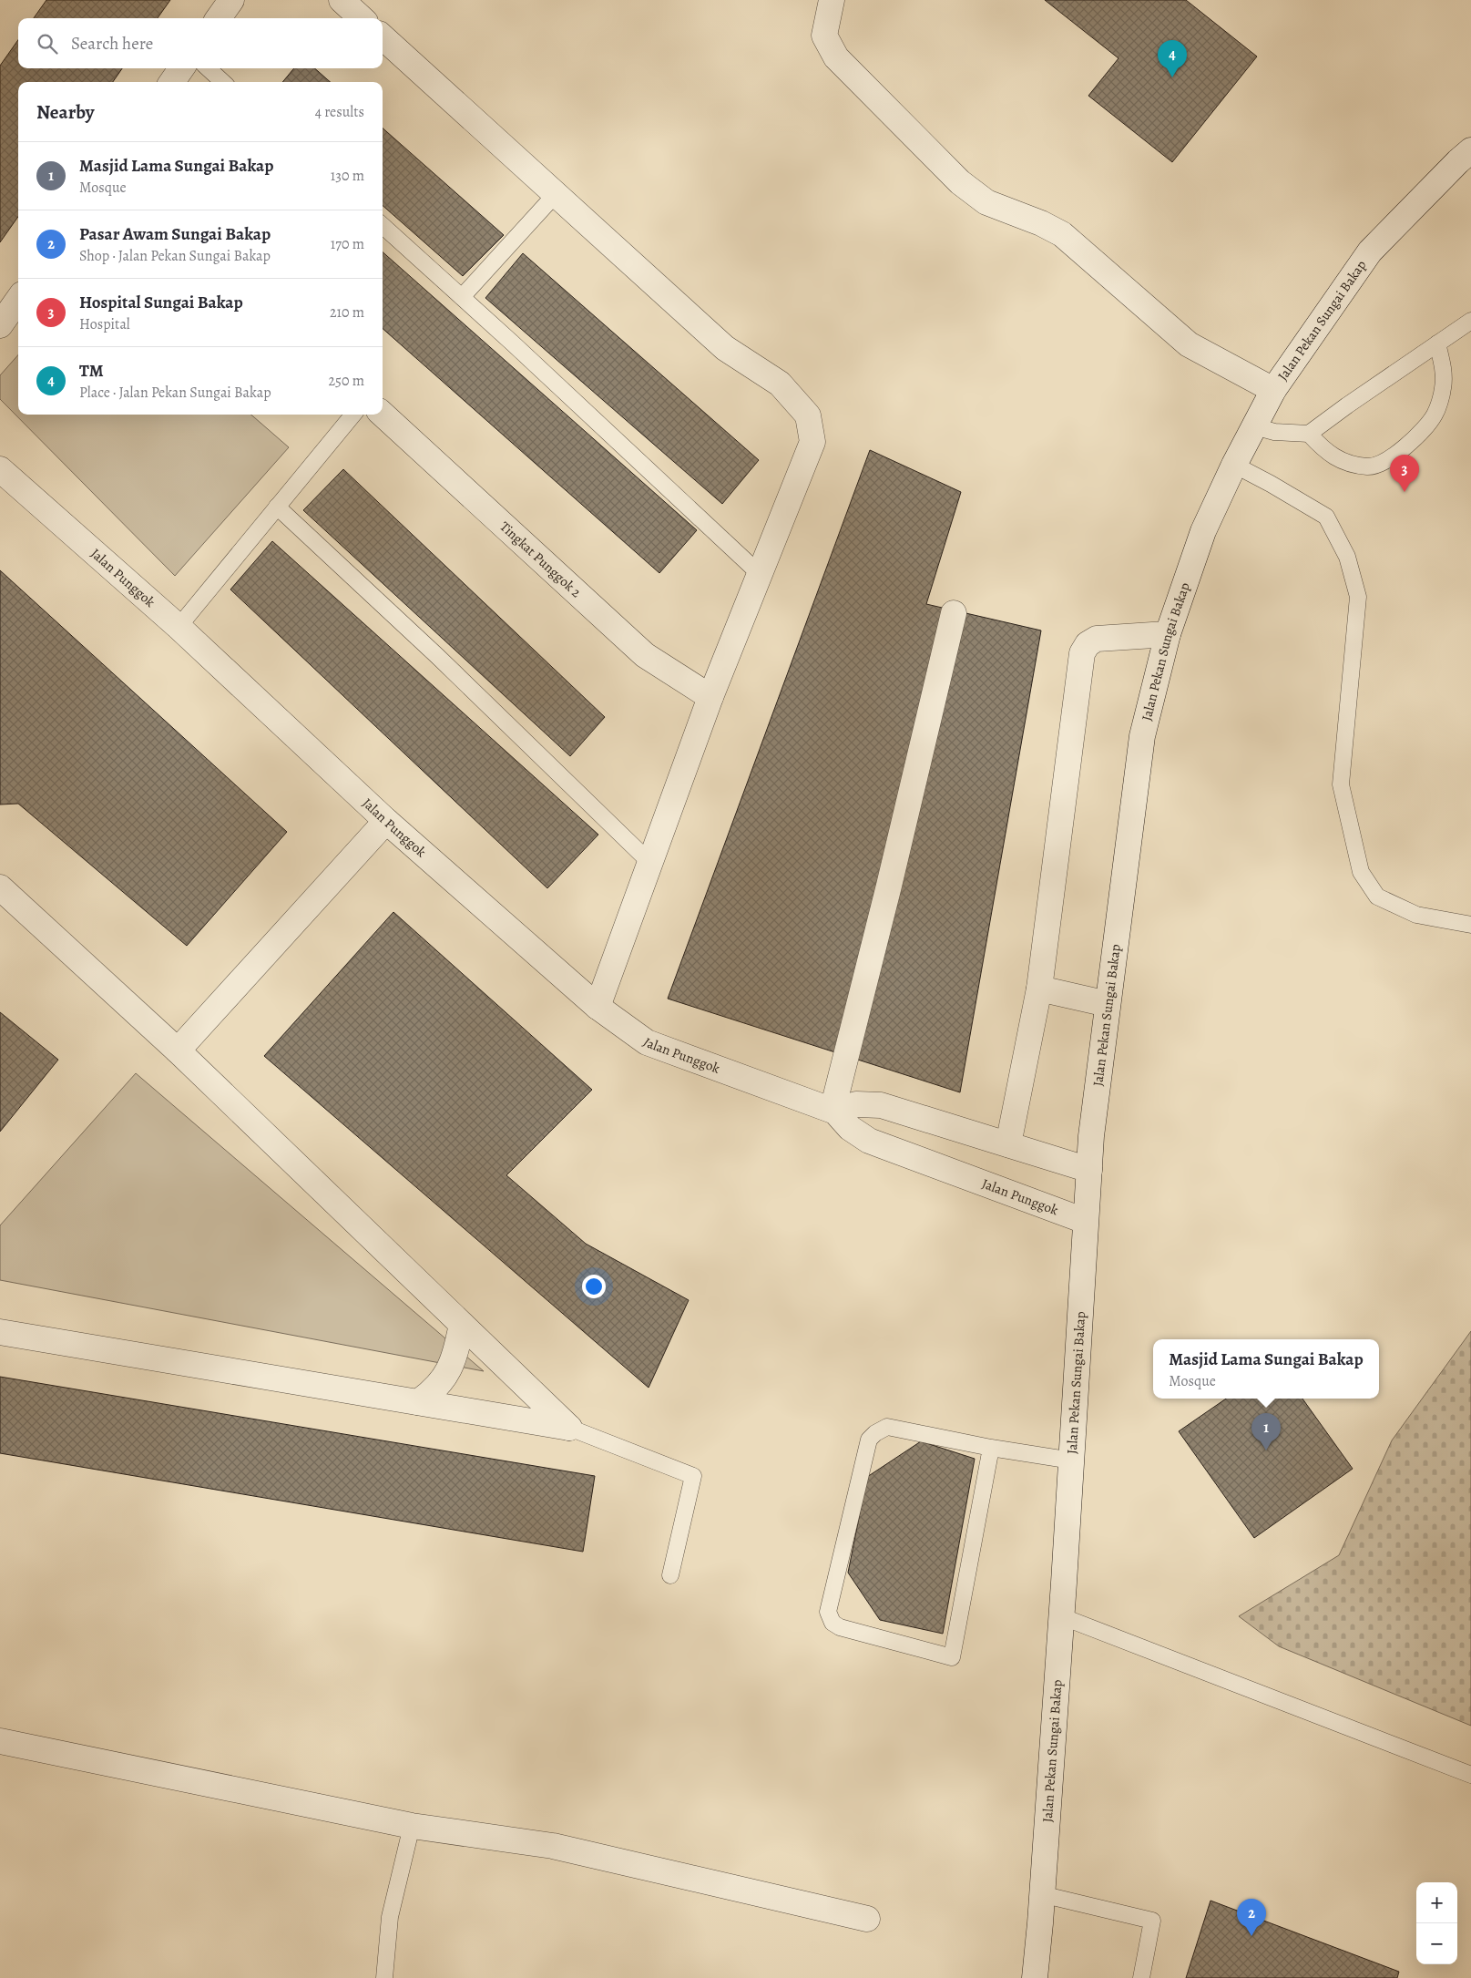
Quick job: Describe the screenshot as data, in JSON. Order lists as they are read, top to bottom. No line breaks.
{"streets":{"street":["Jalan Pekan Sungai Bakap","Tingkat Punggok 2","Jalan Punggok"]},"crossings":[["Jalan Pekan Sungai Bakap","Jalan Punggok"]],"page":{"search":"Search here","pins":["4","3","1","2"],"heading":["Nearby","4 results"],"list":[{"mark":"1","name":"Masjid Lama Sungai Bakap","note":"Mosque","value":"130 m"},{"mark":"2","name":"Pasar Awam Sungai Bakap","note":"Shop · Jalan Pekan Sungai Bakap","value":"170 m"},{"mark":"3","name":"Hospital Sungai Bakap","note":"Hospital","value":"210 m"},{"mark":"4","name":"TM","note":"Place · Jalan Pekan Sungai Bakap","value":"250 m"}],"popup":["Masjid Lama Sungai Bakap","Mosque"],"map_buttons":["+","−"]}}
